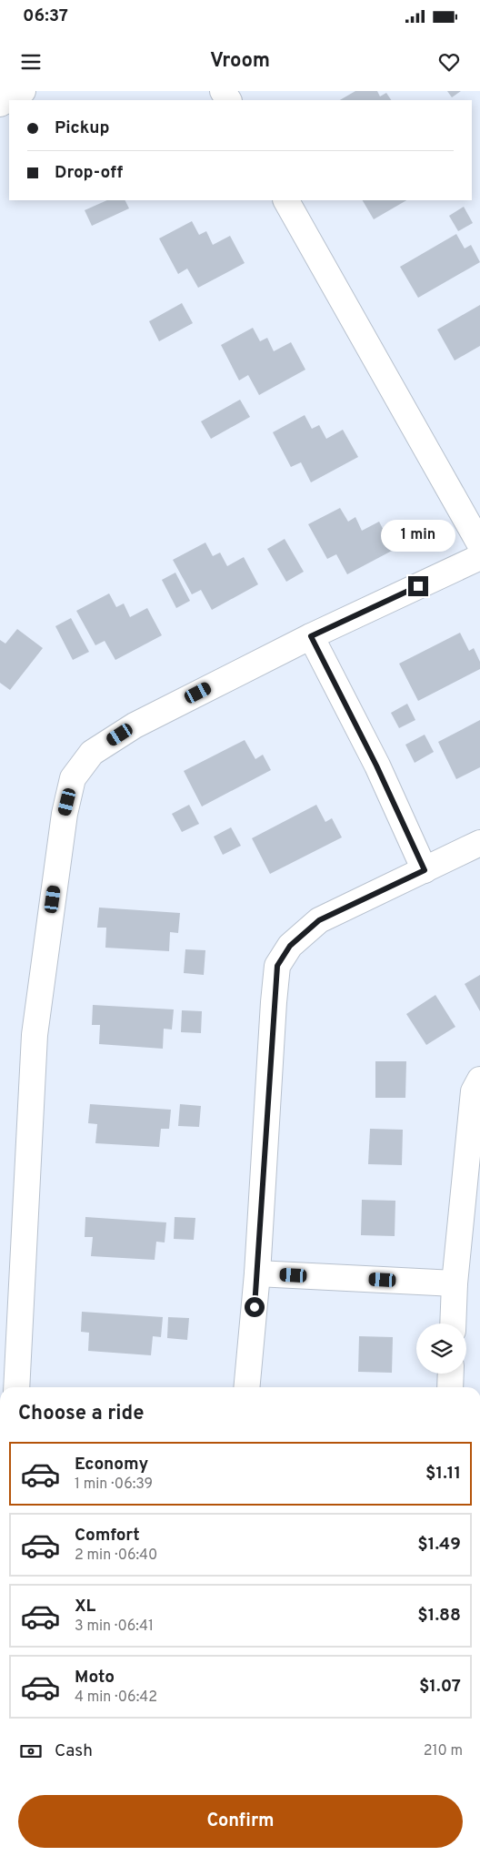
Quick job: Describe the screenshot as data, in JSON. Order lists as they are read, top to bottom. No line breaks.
{"page":{"status":"06:37","header":"Vroom","banner":["Pickup","Drop-off"],"bubble":"1 min","heading":"Choose a ride","list":[{"name":"Economy","note":"1 min · 06:39","value":"$1.11"},{"name":"Comfort","note":"2 min · 06:40","value":"$1.49"},{"name":"XL","note":"3 min · 06:41","value":"$1.88"},{"name":"Moto","note":"4 min · 06:42","value":"$1.07"}],"pay":["Cash","210 m"],"buttons":"Confirm"}}
